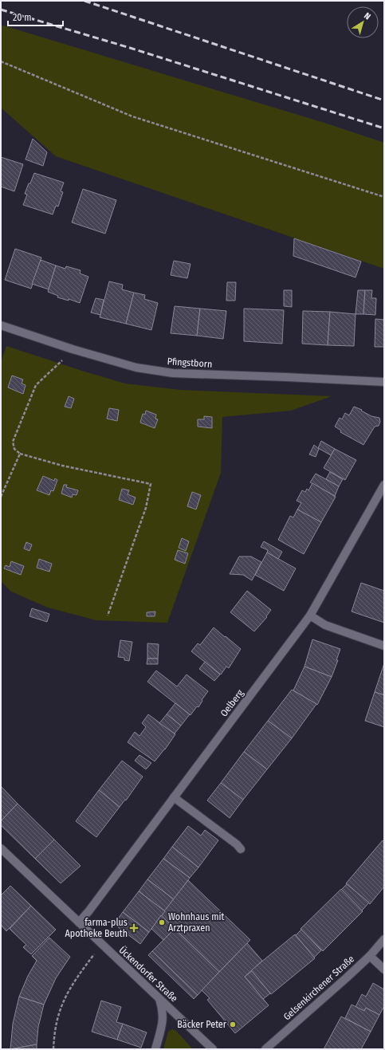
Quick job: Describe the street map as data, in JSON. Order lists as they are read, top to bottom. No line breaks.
{"streets":{"street":["Pfingstborn","Oelberg","Ückendorfer Straße","Gelsenkirchener Straße"]},"crossings":[["Oelberg","Ückendorfer Straße"]],"places":{"other":["Wohnhaus mit Arztpraxen","Bäcker Peter"],"health":["farma-plus Apotheke Beuth"]},"scale_bar":"20 m","north":"top right"}
